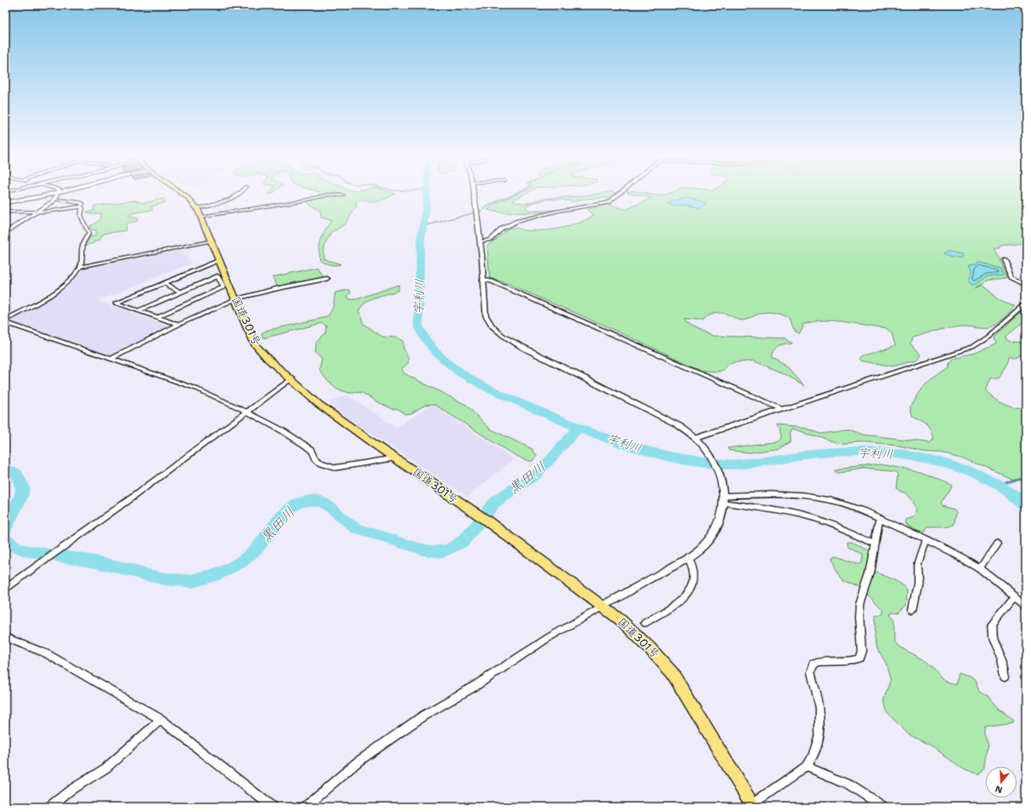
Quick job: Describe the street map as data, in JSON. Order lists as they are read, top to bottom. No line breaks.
{"streets":{"highway":["国道301号"]},"water":["宇利川","黒田川"],"north":"bottom"}
